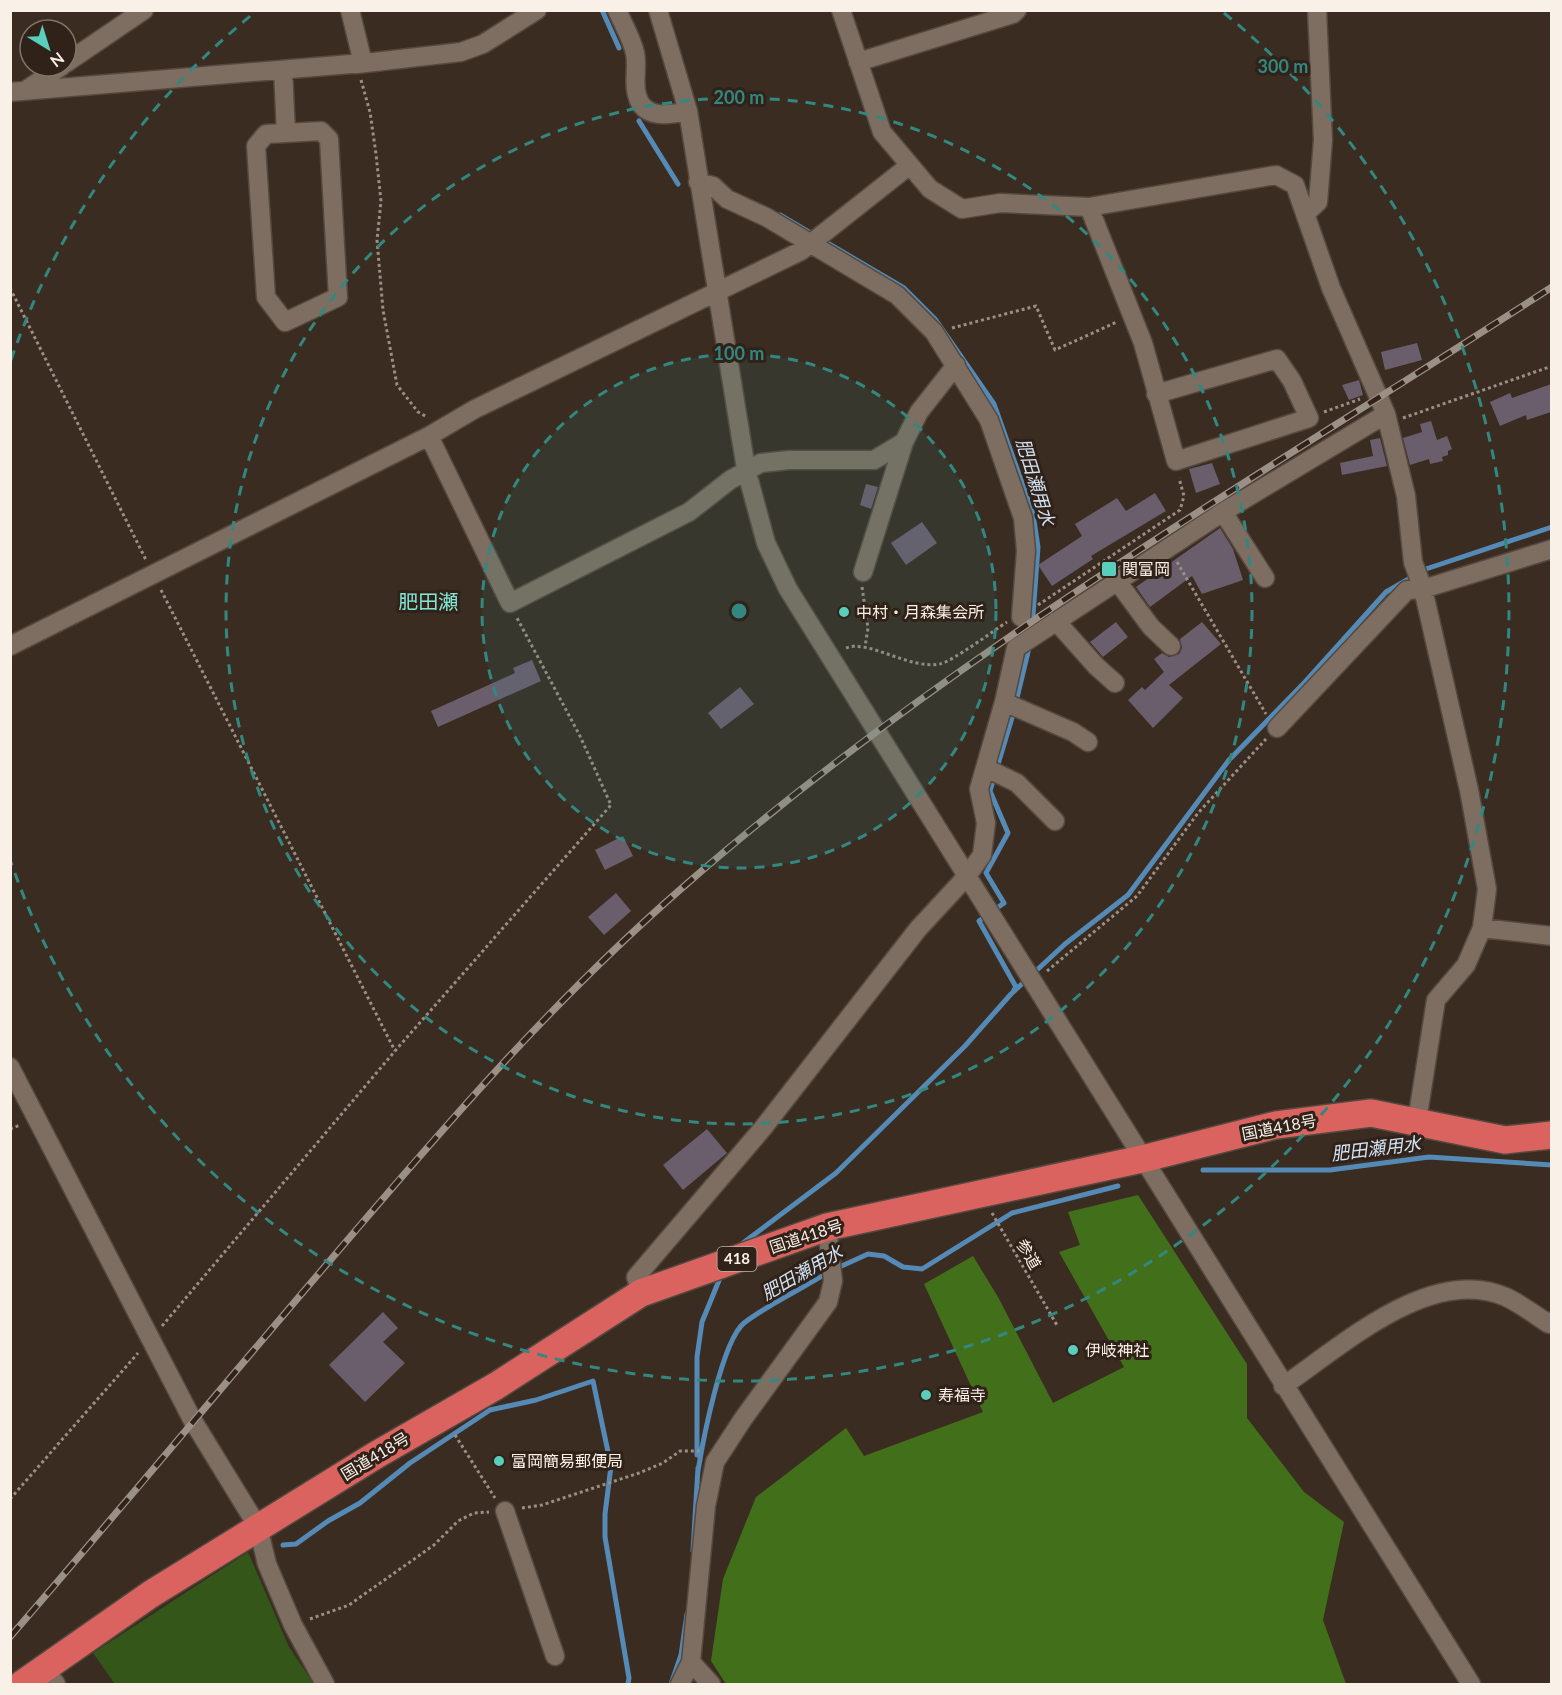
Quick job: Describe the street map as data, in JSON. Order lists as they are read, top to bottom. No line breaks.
{"streets":{"highway":["国道418号","418"],"path":["参道"]},"crossings":[["国道418号","参道"]],"districts":["肥田瀬"],"water":["肥田瀬用水"],"places":{"transit":["関富岡"],"other":["中村・月森集会所","伊岐神社","寿福寺","富岡簡易郵便局"]},"north":"bottom right","rings":["300 m","200 m","100 m"]}
